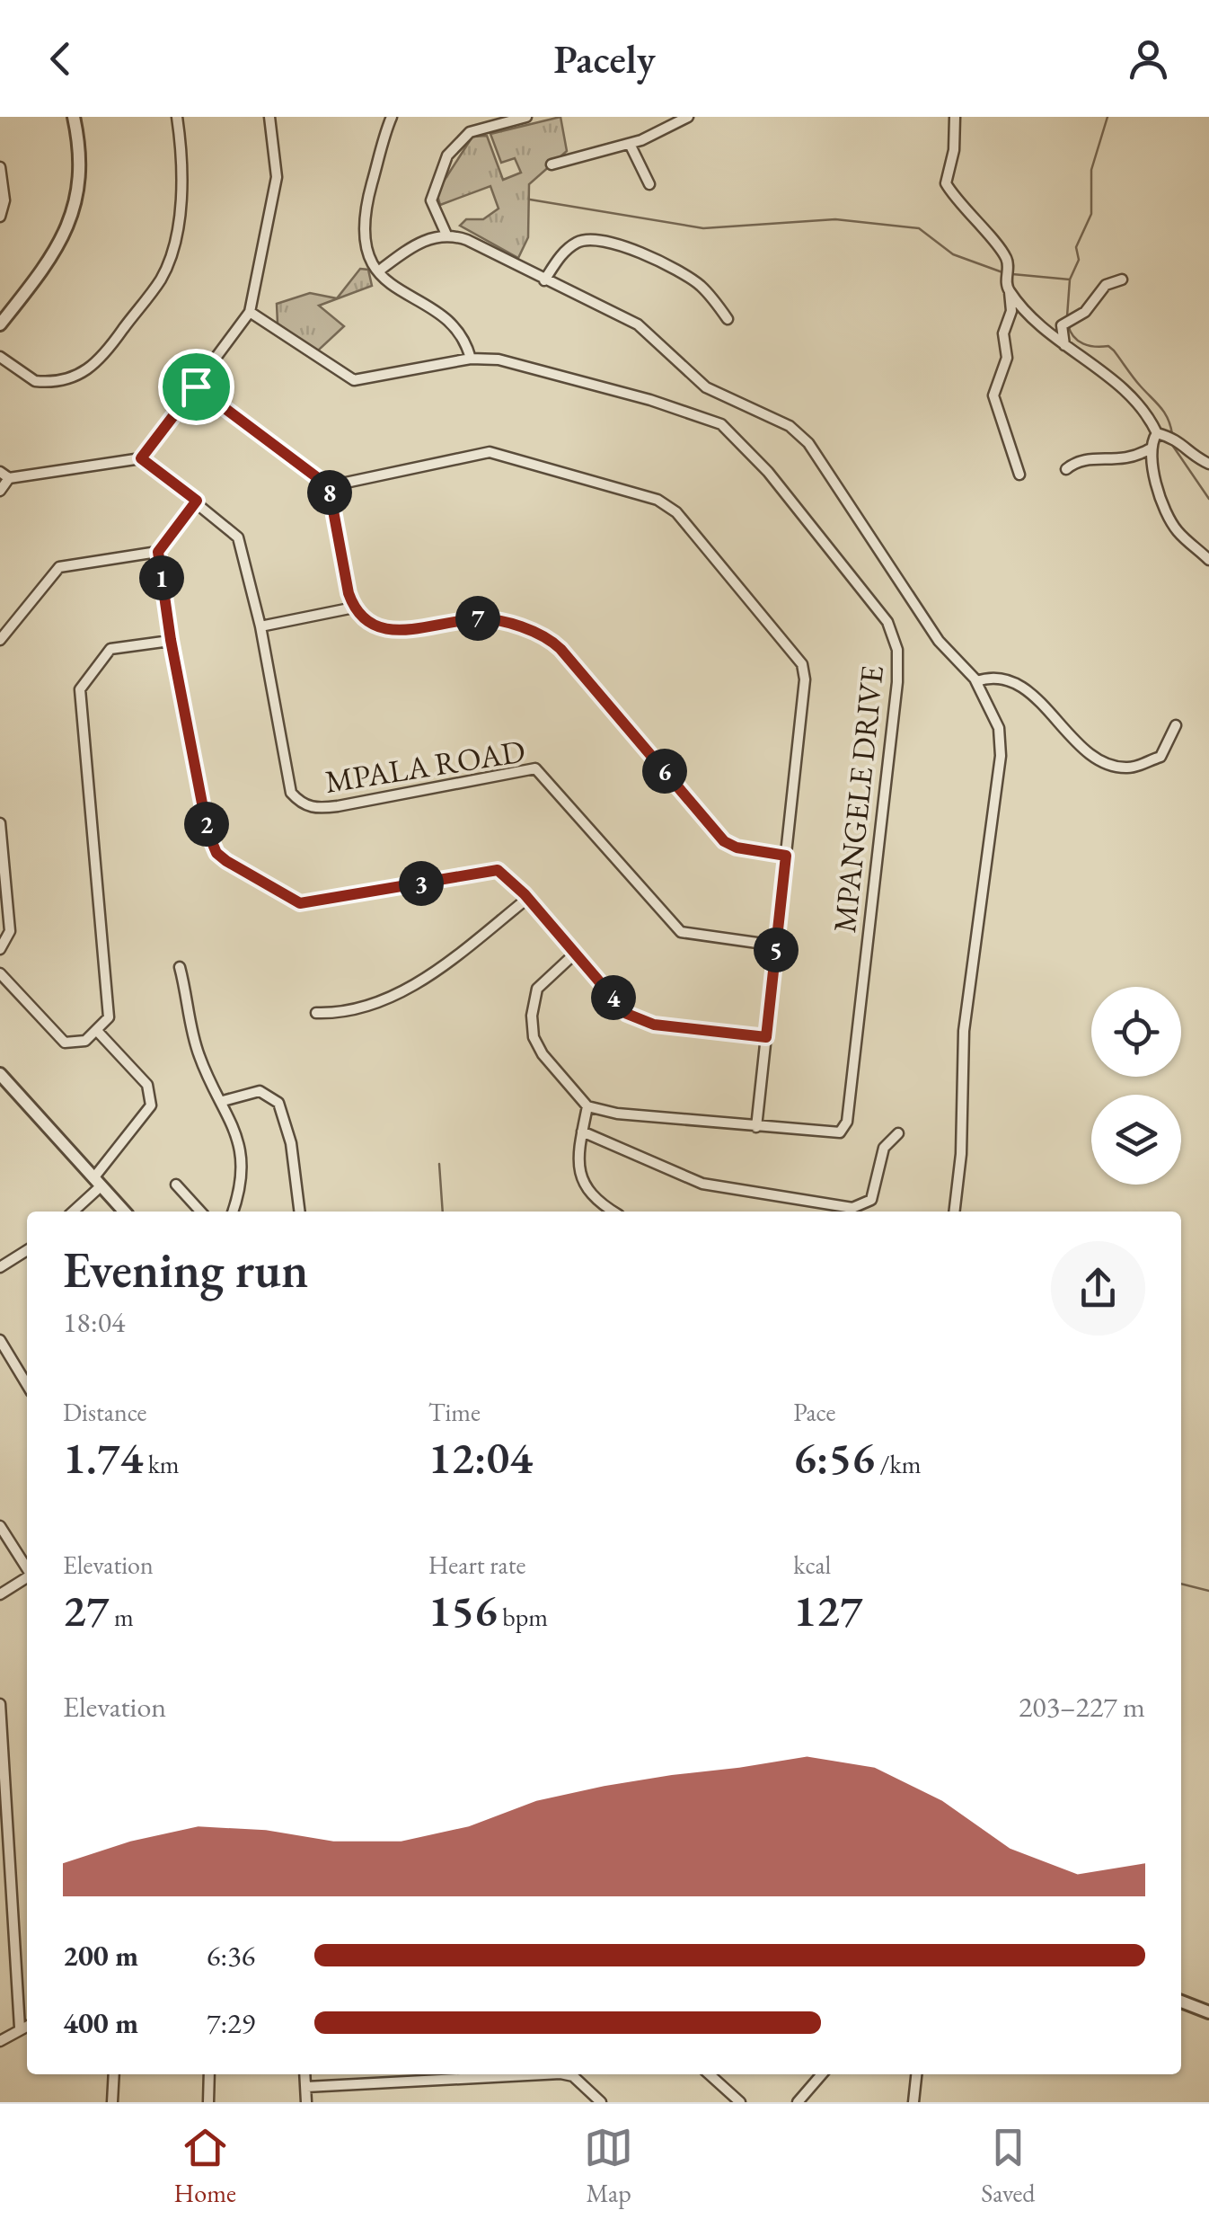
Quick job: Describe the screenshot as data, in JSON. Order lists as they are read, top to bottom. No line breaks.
{"streets":{"street":["MPALA ROAD","MPANGELE DRIVE"]},"page":{"header":"Pacely","pins":["8","1","7","6","2","3","5","4"],"heading":["Evening run","18:04"],"stats":[["Distance","1.74 km"],["Time","12:04"],["Pace","6:56 /km"],["Elevation","27 m"],["Heart rate","156 bpm"],["kcal","127"]],"chart":["Elevation","203–227 m"],"list":[{"name":"200 m","note":"6:36"},{"name":"400 m","note":"7:29"}],"tabs":["Home","Map","Saved"]}}
